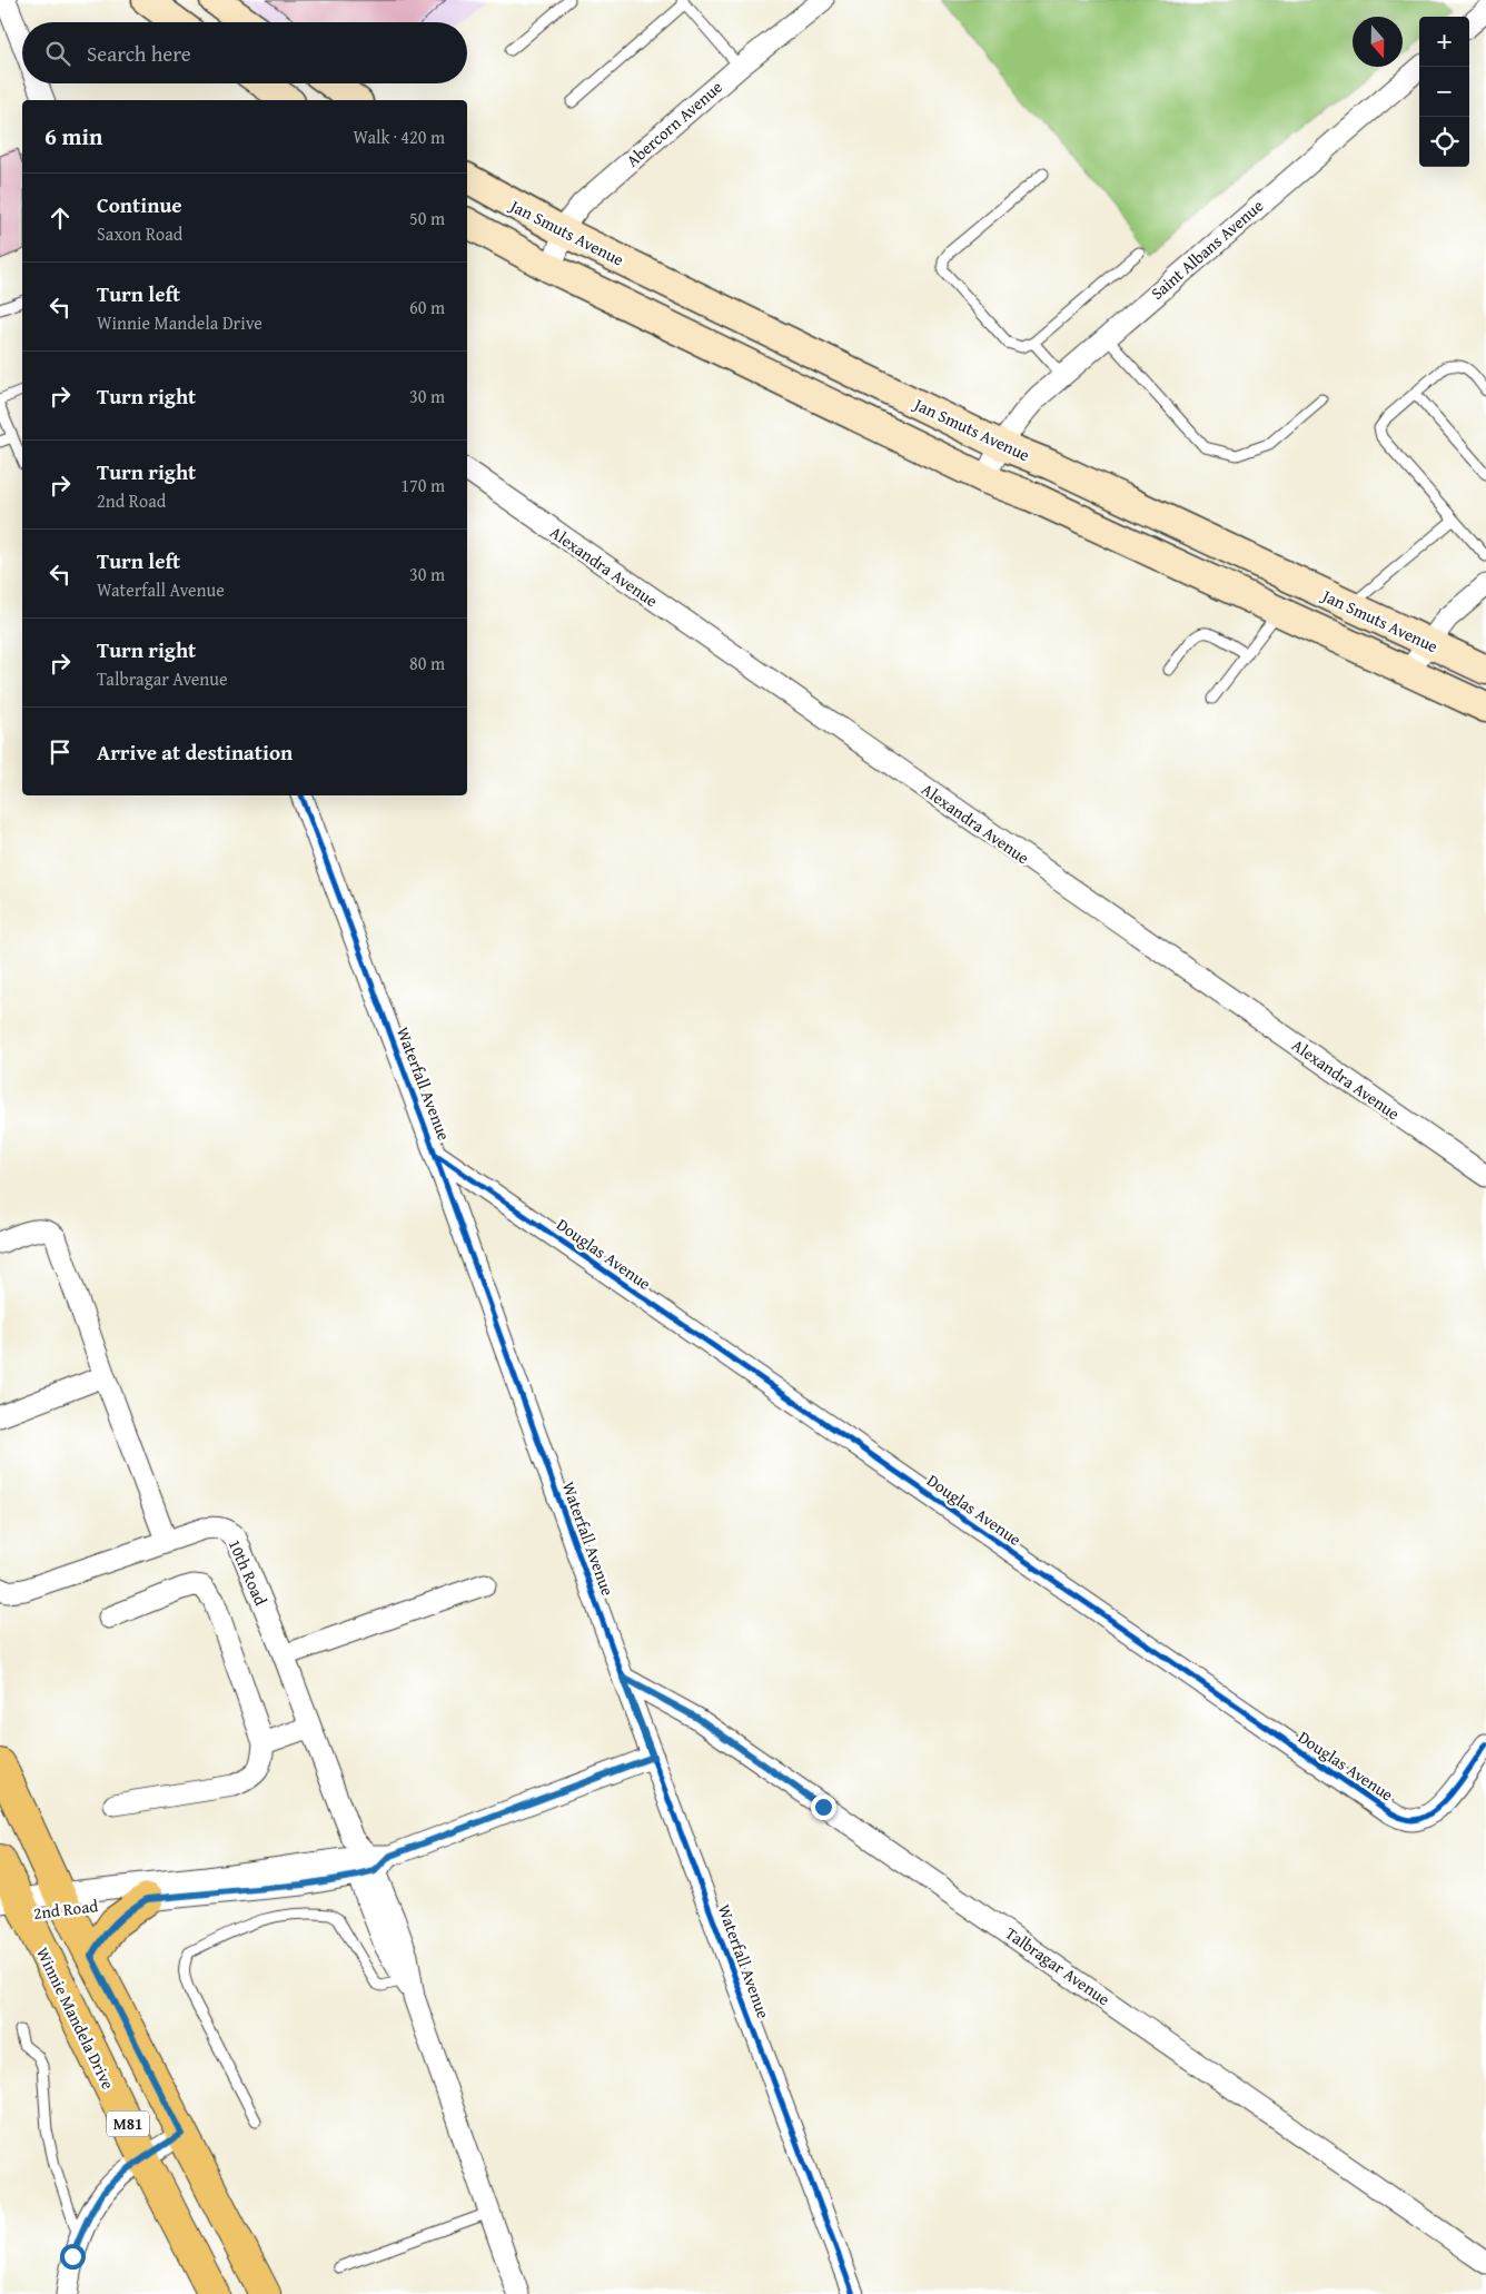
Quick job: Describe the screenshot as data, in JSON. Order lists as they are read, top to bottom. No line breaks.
{"streets":{"main road":["Jan Smuts Avenue","Winnie Mandela Drive","M81"],"street":["Abercorn Avenue","Saint Albans Avenue","Alexandra Avenue","Waterfall Avenue","Douglas Avenue","10th Road","2nd Road","Talbragar Avenue"]},"crossings":[["Abercorn Avenue","Jan Smuts Avenue"],["Jan Smuts Avenue","Saint Albans Avenue"],["Waterfall Avenue","Douglas Avenue"],["Waterfall Avenue","2nd Road"],["Waterfall Avenue","Talbragar Avenue"],["10th Road","2nd Road"],["2nd Road","Winnie Mandela Drive"],["2nd Road","M81"]],"north":"bottom","page":{"map_buttons":["+","−"],"search":"Search here","heading":["6 min","Walk · 420 m"],"list":[["Continue","Saxon Road","50 m"],["Turn left","Winnie Mandela Drive","60 m"],["Turn right","30 m"],["Turn right","2nd Road","170 m"],["Turn left","Waterfall Avenue","30 m"],["Turn right","Talbragar Avenue","80 m"],"Arrive at destination"]}}
